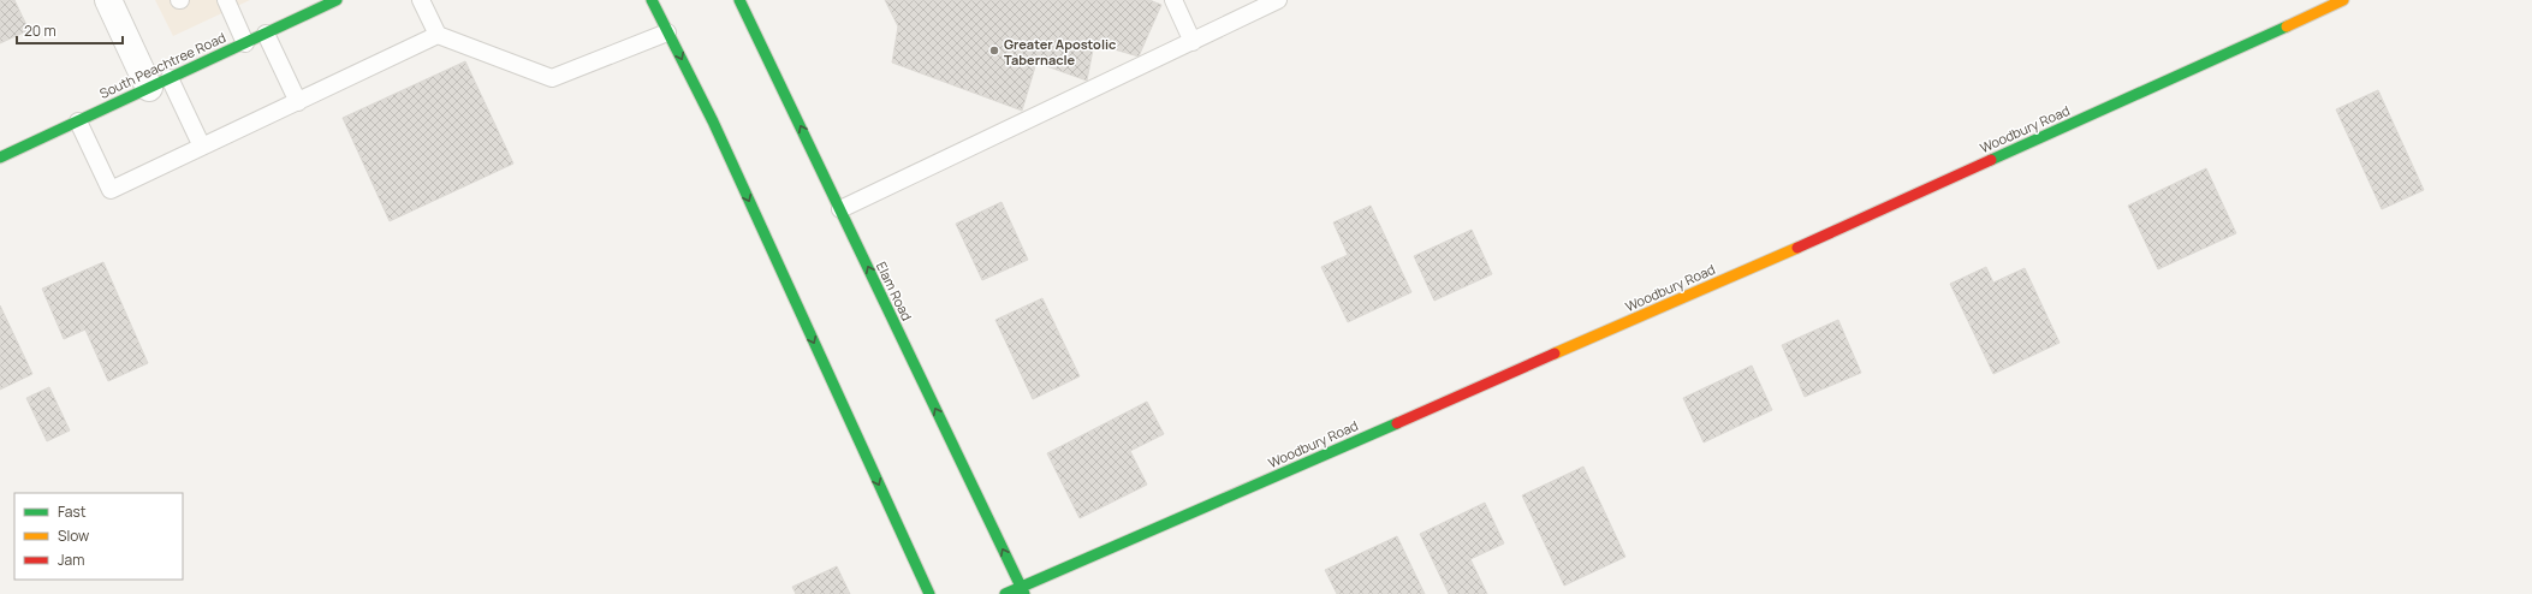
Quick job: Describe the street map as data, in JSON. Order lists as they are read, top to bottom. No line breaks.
{"streets":{"main road":["South Peachtree Road","Woodbury Road","Elam Road"]},"crossings":[["Woodbury Road","Elam Road"]],"places":["Greater Apostolic Tabernacle"],"legend":["Fast","Slow","Jam"],"scale_bar":"20 m"}
